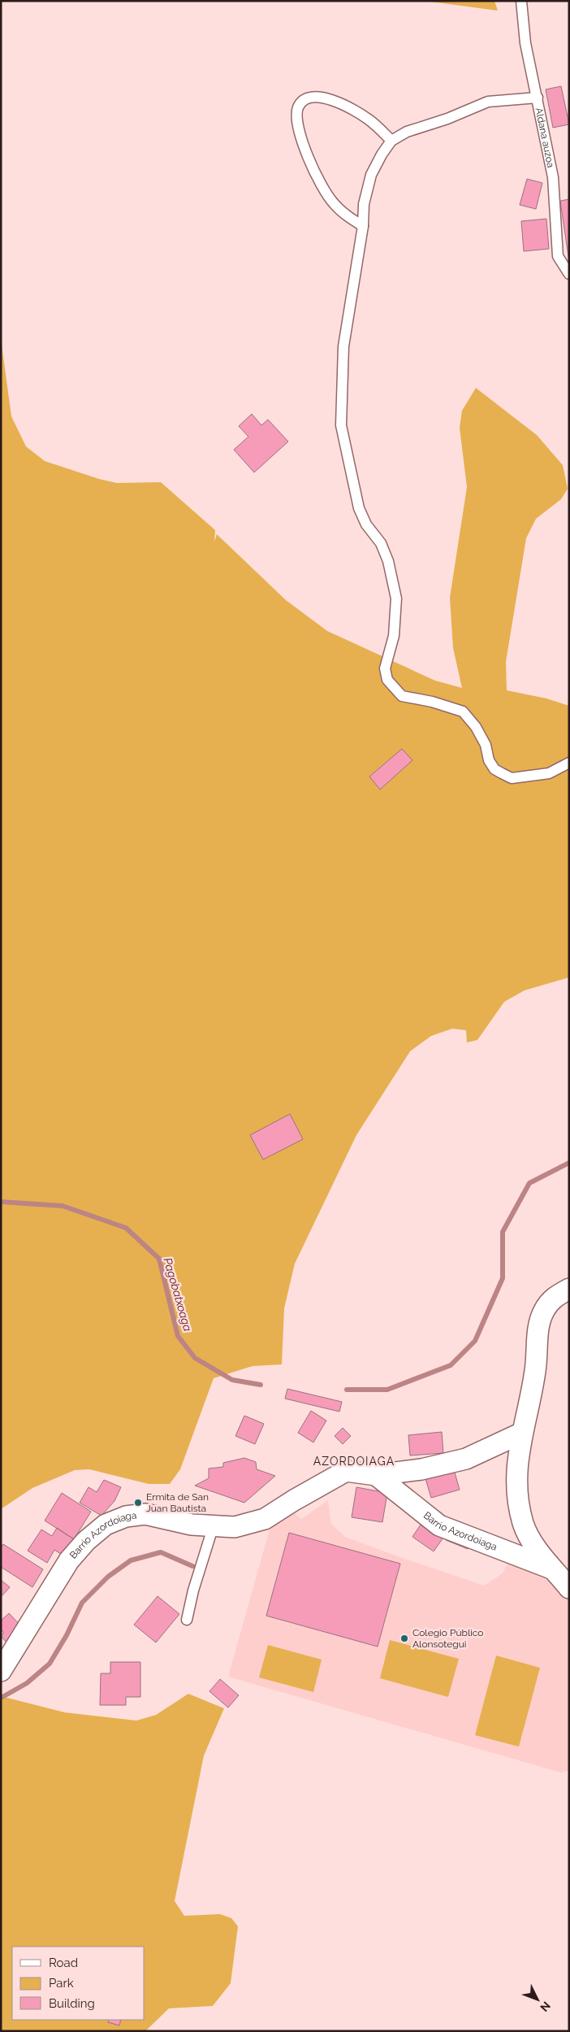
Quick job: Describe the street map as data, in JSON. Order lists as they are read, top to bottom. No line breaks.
{"streets":{"street":["Barrio Azordoiaga"],"lane":["Aldana auzoa"]},"districts":["AZORDOIAGA"],"water":["Pagobatxoaga"],"places":["Ermita de San Juan Bautista","Colegio Público Alonsotegui"],"legend":["Road","Park","Building"],"north":"bottom right"}
